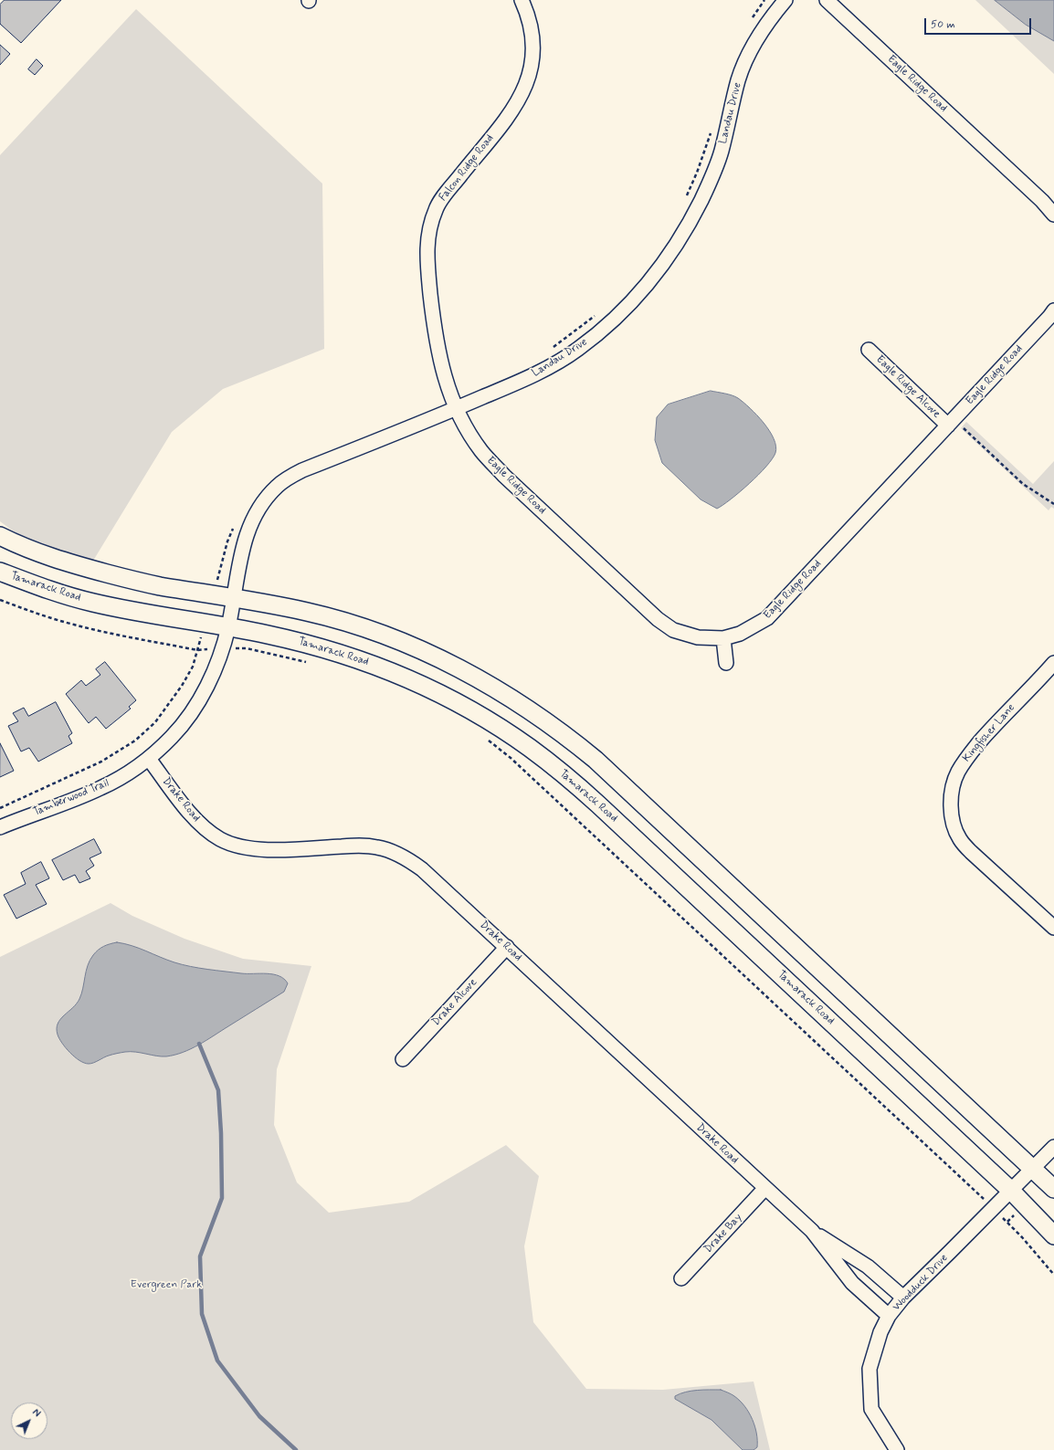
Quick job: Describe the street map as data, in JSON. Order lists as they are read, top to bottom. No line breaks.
{"streets":{"street":["Eagle Ridge Road","Landau Drive","Falcon Ridge Road","Eagle Ridge Alcove","Tamarack Road","Kingfisher Lane","Tamberwood Trail","Drake Road","Drake Alcove","Drake Bay","Woodduck Drive"]},"crossings":[["Eagle Ridge Road","Landau Drive"],["Eagle Ridge Road","Falcon Ridge Road"],["Eagle Ridge Road","Eagle Ridge Alcove"],["Landau Drive","Falcon Ridge Road"],["Landau Drive","Tamberwood Trail"],["Tamarack Road","Tamberwood Trail"],["Tamarack Road","Woodduck Drive"],["Tamberwood Trail","Drake Road"],["Drake Road","Drake Alcove"],["Drake Road","Drake Bay"],["Drake Road","Woodduck Drive"]],"parks":["Evergreen Park"],"scale_bar":"50 m","north":"top right"}
